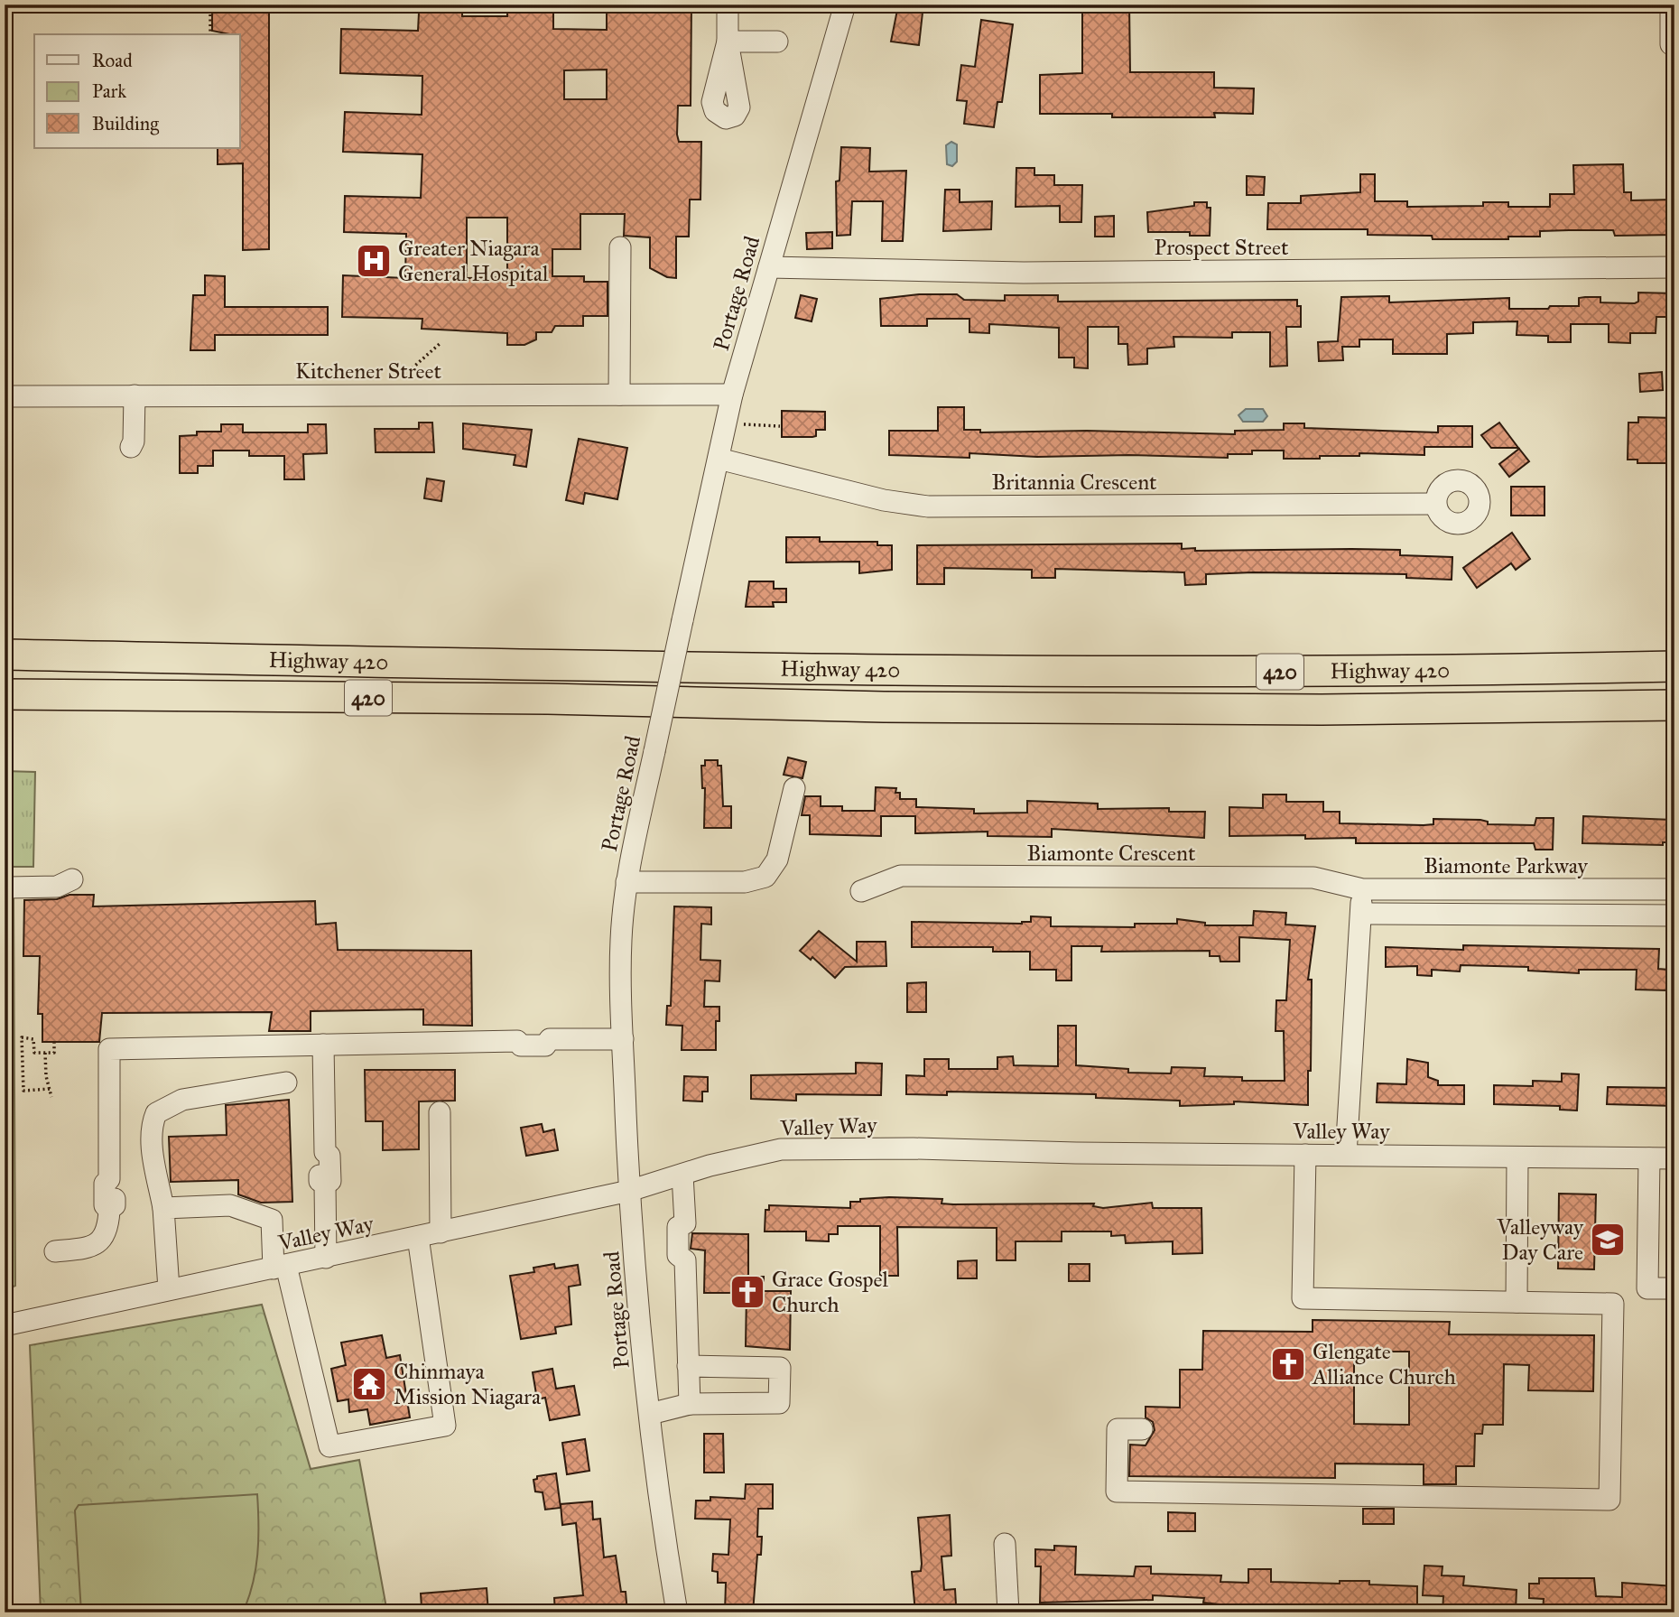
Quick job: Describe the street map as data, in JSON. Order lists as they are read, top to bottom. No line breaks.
{"streets":{"highway":["Highway 420","420"],"street":["Prospect Street","Portage Road","Kitchener Street","Britannia Crescent","Biamonte Crescent","Biamonte Parkway","Valley Way"]},"crossings":[["Prospect Street","Portage Road"],["Portage Road","Kitchener Street"],["Portage Road","Britannia Crescent"],["Portage Road","Valley Way"],["Biamonte Crescent","Biamonte Parkway"]],"places":{"hospital":["Greater Niagara General Hospital"],"school or university":["Valleyway Day Care"],"church":["Grace Gospel Church","Glengate Alliance Church"],"temple":["Chinmaya Mission Niagara"]},"legend":["Road","Park","Building"]}
